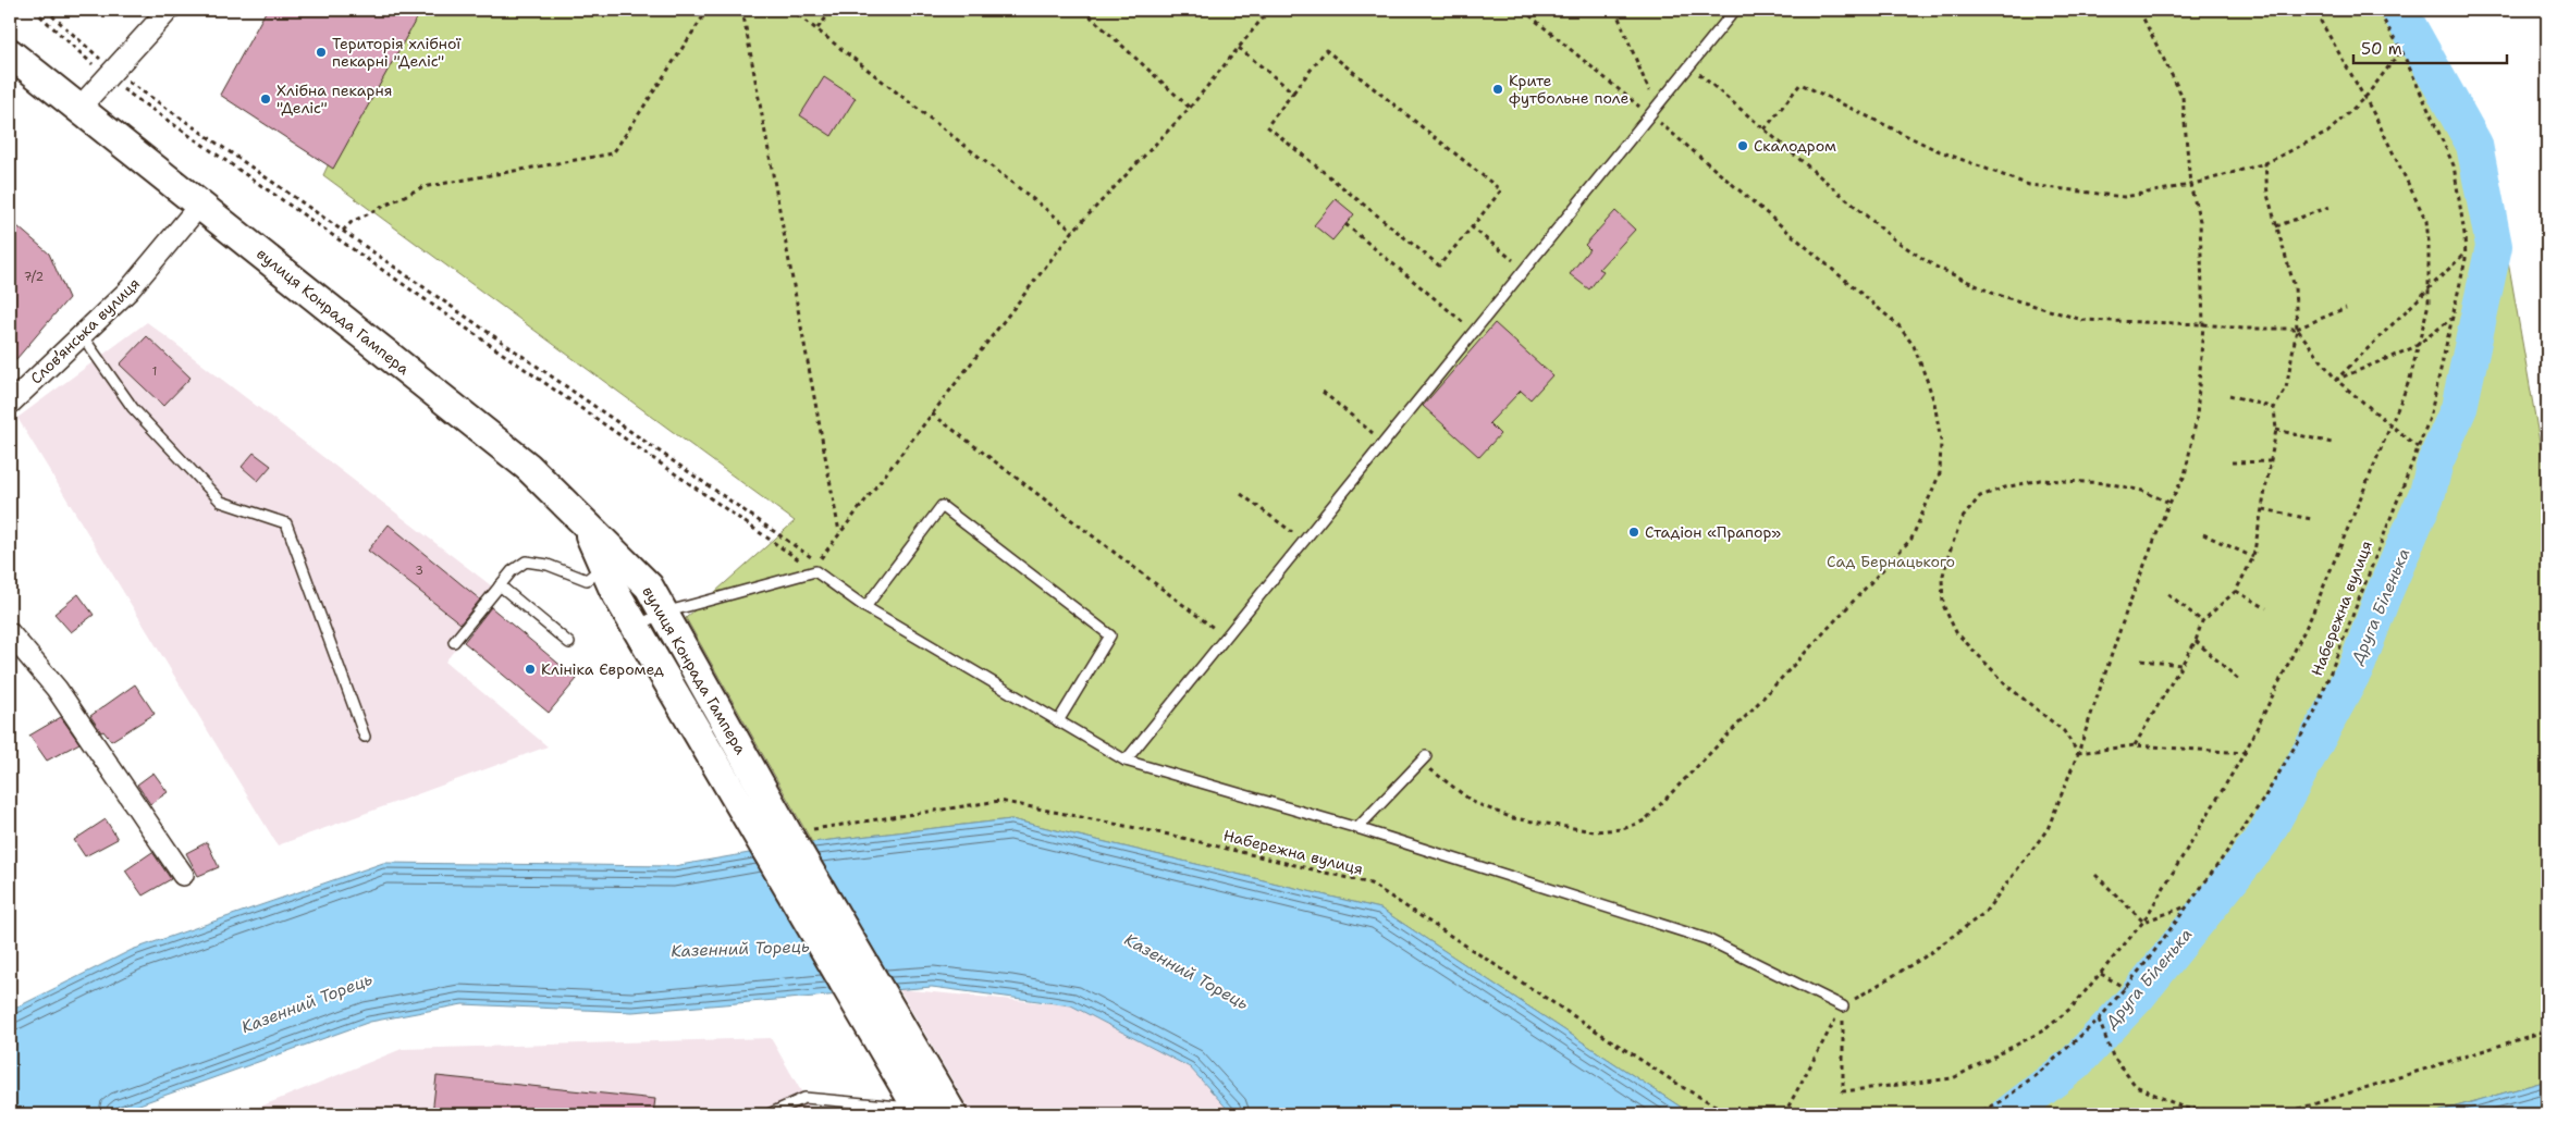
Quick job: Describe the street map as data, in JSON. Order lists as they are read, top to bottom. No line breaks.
{"streets":{"main road":["вулиця Конрада Гампера"],"street":["Слов’янська вулиця"],"path":["Набережна вулиця"]},"crossings":[["вулиця Конрада Гампера","Слов’янська вулиця"],["вулиця Конрада Гампера","Набережна вулиця"]],"water":["Друга Біленька","Казенний Торець"],"parks":["Сад Бернацького"],"places":["Територія хлібної пекарні \"Деліс\"","Крите футбольне поле","Хлібна пекарня \"Деліс\"","Скалодром","Стадіон «Прапор»","Клініка Євромед"],"house_numbers":["7/2","1","3"],"scale_bar":"50 m"}
